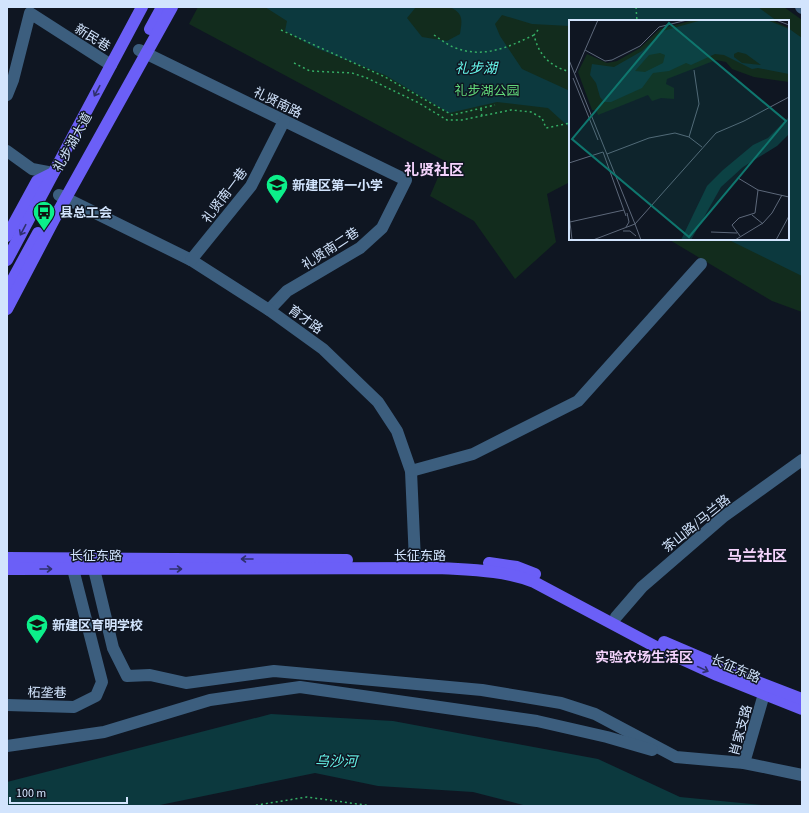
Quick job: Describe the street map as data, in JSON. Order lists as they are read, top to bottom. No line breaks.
{"streets":{"main road":["礼步湖大道","长征东路"],"street":["新民巷","礼贤南路","礼贤南一巷","礼贤南二巷","育才路","茶山路/马兰路","柘垄巷","肖家支路"]},"crossings":[["新民巷","礼步湖大道"],["礼贤南路","礼步湖大道"],["礼贤南路","礼贤南一巷"],["礼贤南路","礼贤南二巷"],["礼步湖大道","育才路"],["礼贤南一巷","育才路"],["礼贤南二巷","育才路"],["育才路","长征东路"],["茶山路/马兰路","长征东路"],["长征东路","柘垄巷"],["长征东路","肖家支路"]],"districts":["礼贤社区","马兰社区","实验农场生活区"],"water":["礼步湖","乌沙河"],"parks":["礼步湖公园"],"places":{"school or university":["新建区第一小学","新建区育明学校"],"bus stop":["县总工会"]},"scale_bar":"100 m"}
